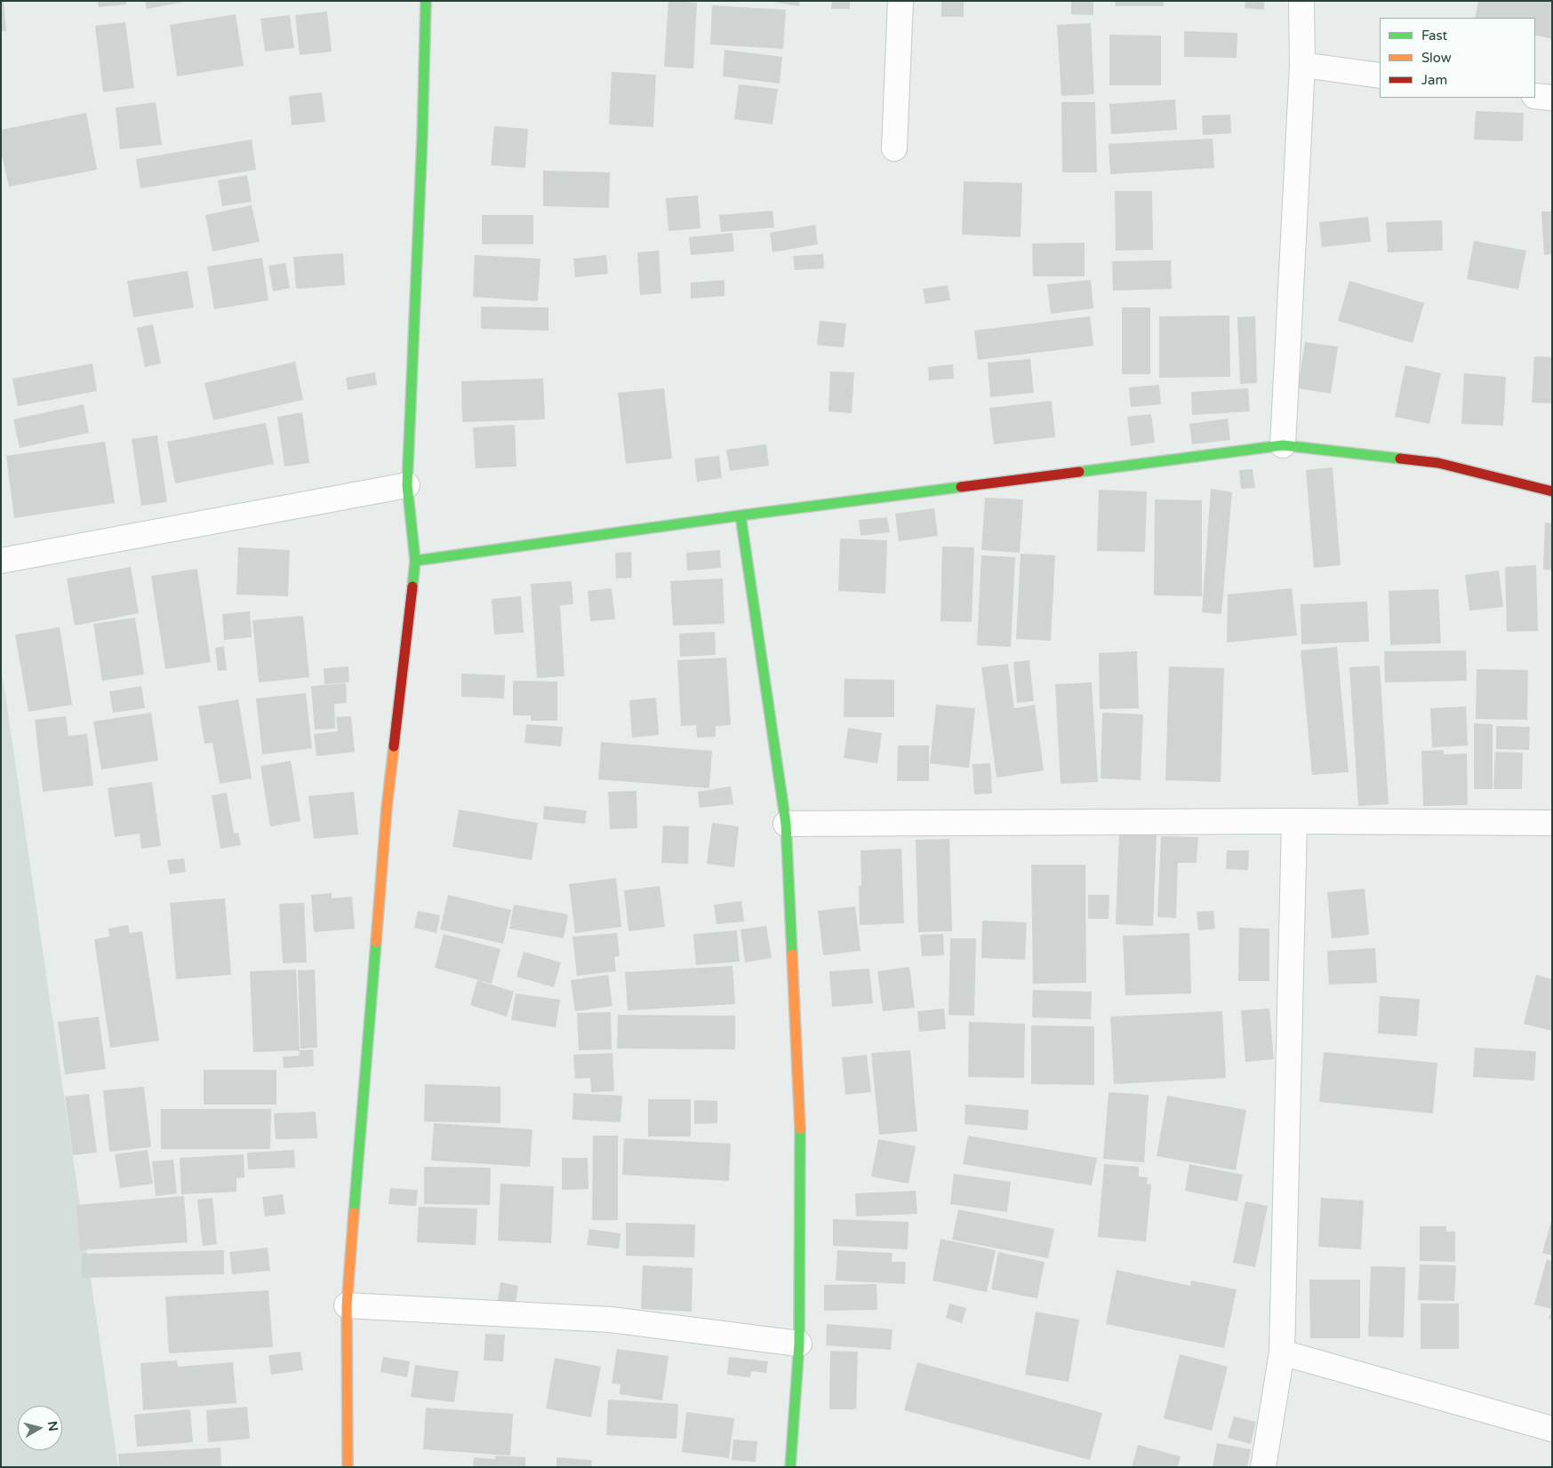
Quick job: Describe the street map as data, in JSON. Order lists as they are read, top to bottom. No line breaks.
{"legend":["Fast","Slow","Jam"],"north":"right"}
